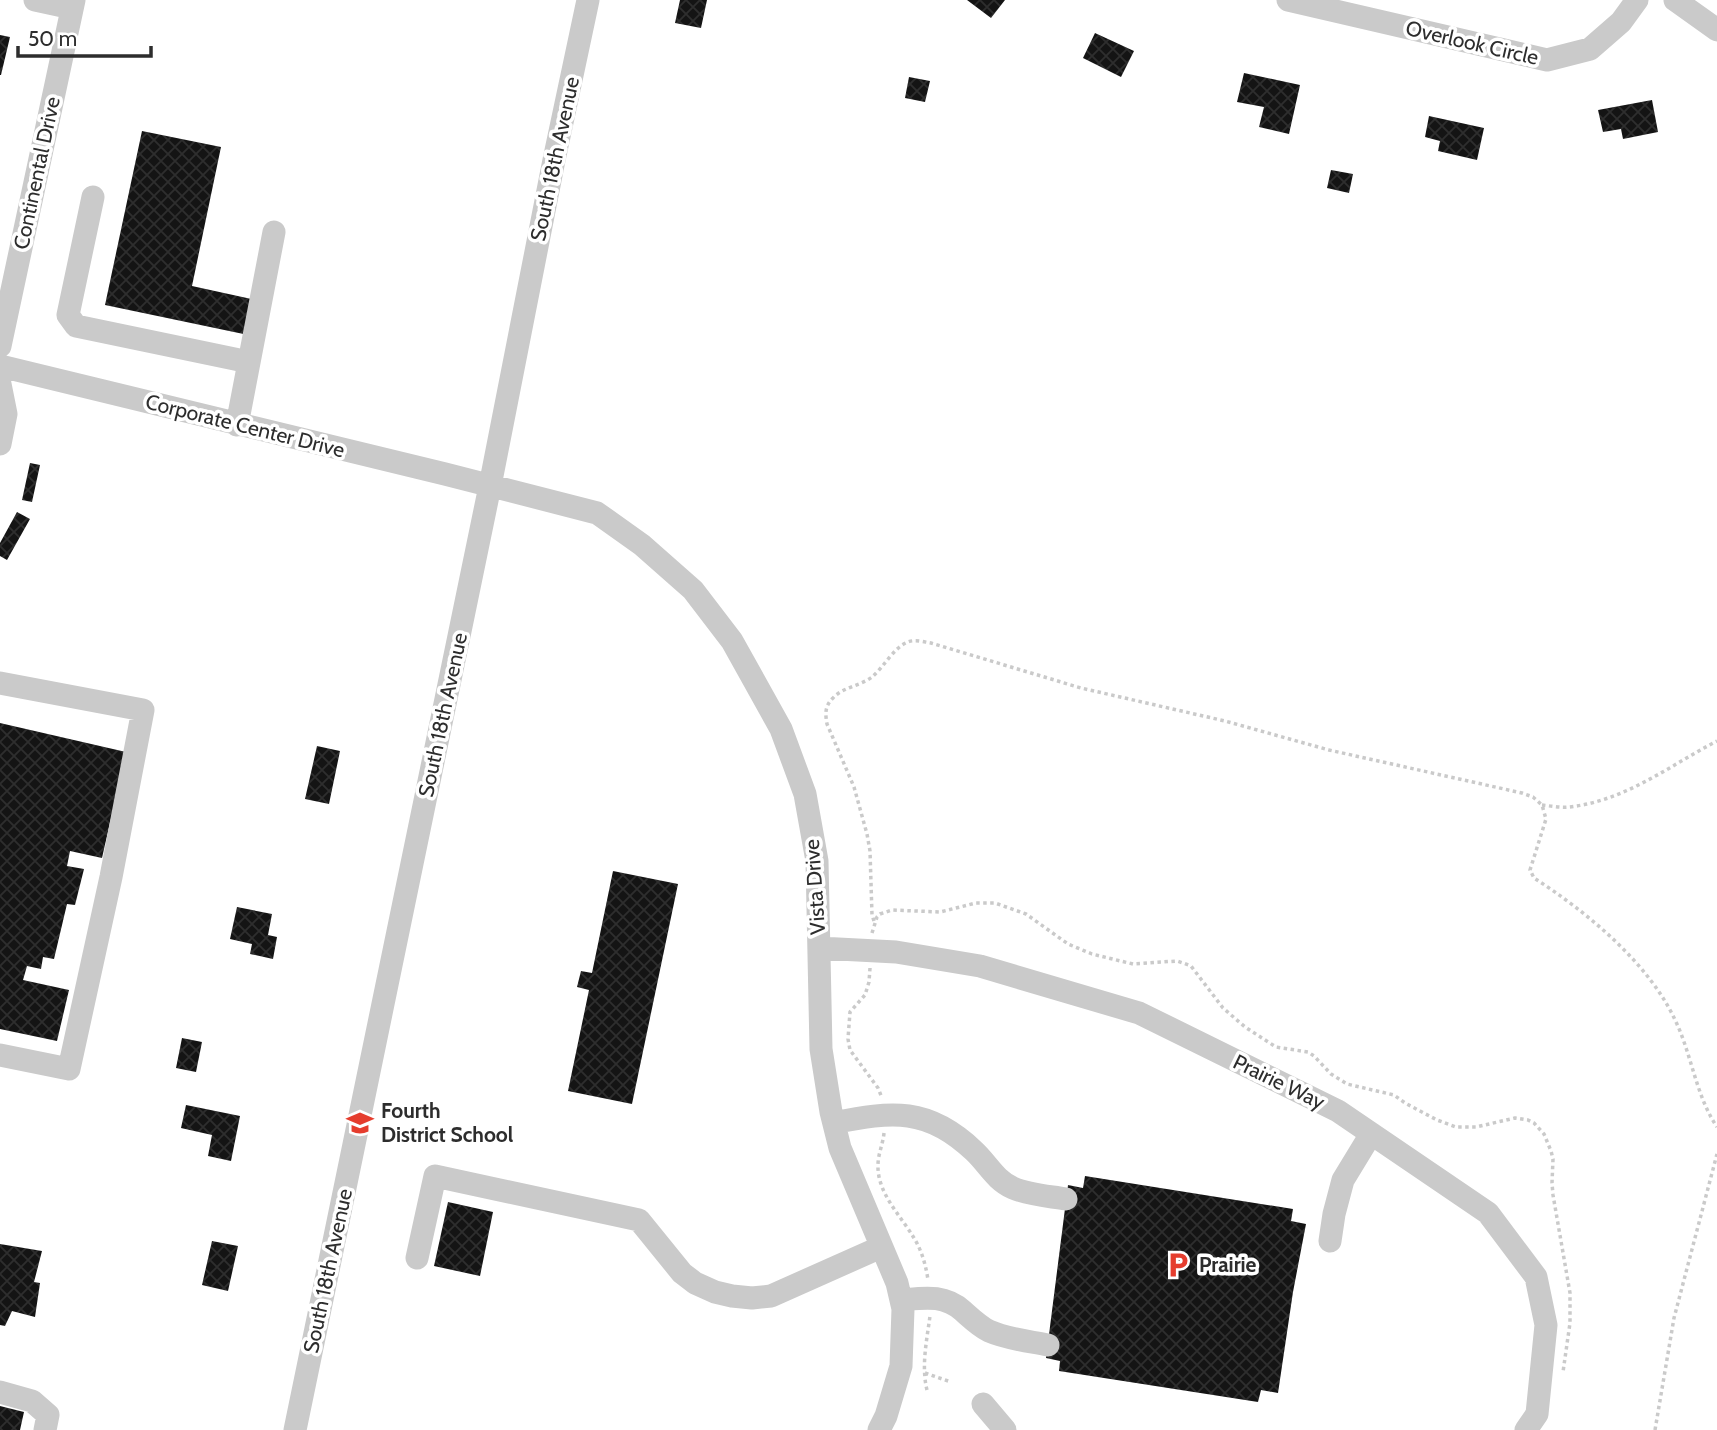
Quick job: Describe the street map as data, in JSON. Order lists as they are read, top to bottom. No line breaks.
{"streets":{"street":["Overlook Circle","South 18th Avenue","Continental Drive","Corporate Center Drive","Vista Drive","Prairie Way"]},"crossings":[["South 18th Avenue","Corporate Center Drive"],["South 18th Avenue","Vista Drive"],["Corporate Center Drive","Vista Drive"],["Vista Drive","Prairie Way"]],"places":{"school or university":["Fourth District School"],"parking":["Prairie"]},"scale_bar":"50 m"}
